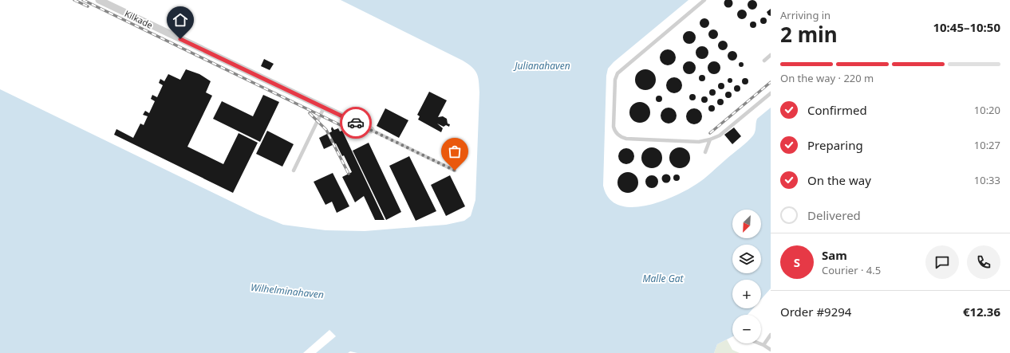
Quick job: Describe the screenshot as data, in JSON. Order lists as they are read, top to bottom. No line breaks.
{"streets":{"street":["Kilkade"]},"water":["Julianahaven","Malle Gat","Wilhelminahaven"],"north":"bottom left","page":{"heading":["2 min","Arriving in","10:45–10:50"],"panel":["Sam","Courier · 4.5","Order #9294","€12.36"],"bar":"On the way · 220 m","list":[["Confirmed","10:20"],["Preparing","10:27"],["On the way","10:33"],"Delivered"],"map_buttons":["+","−"],"round":"S"}}
